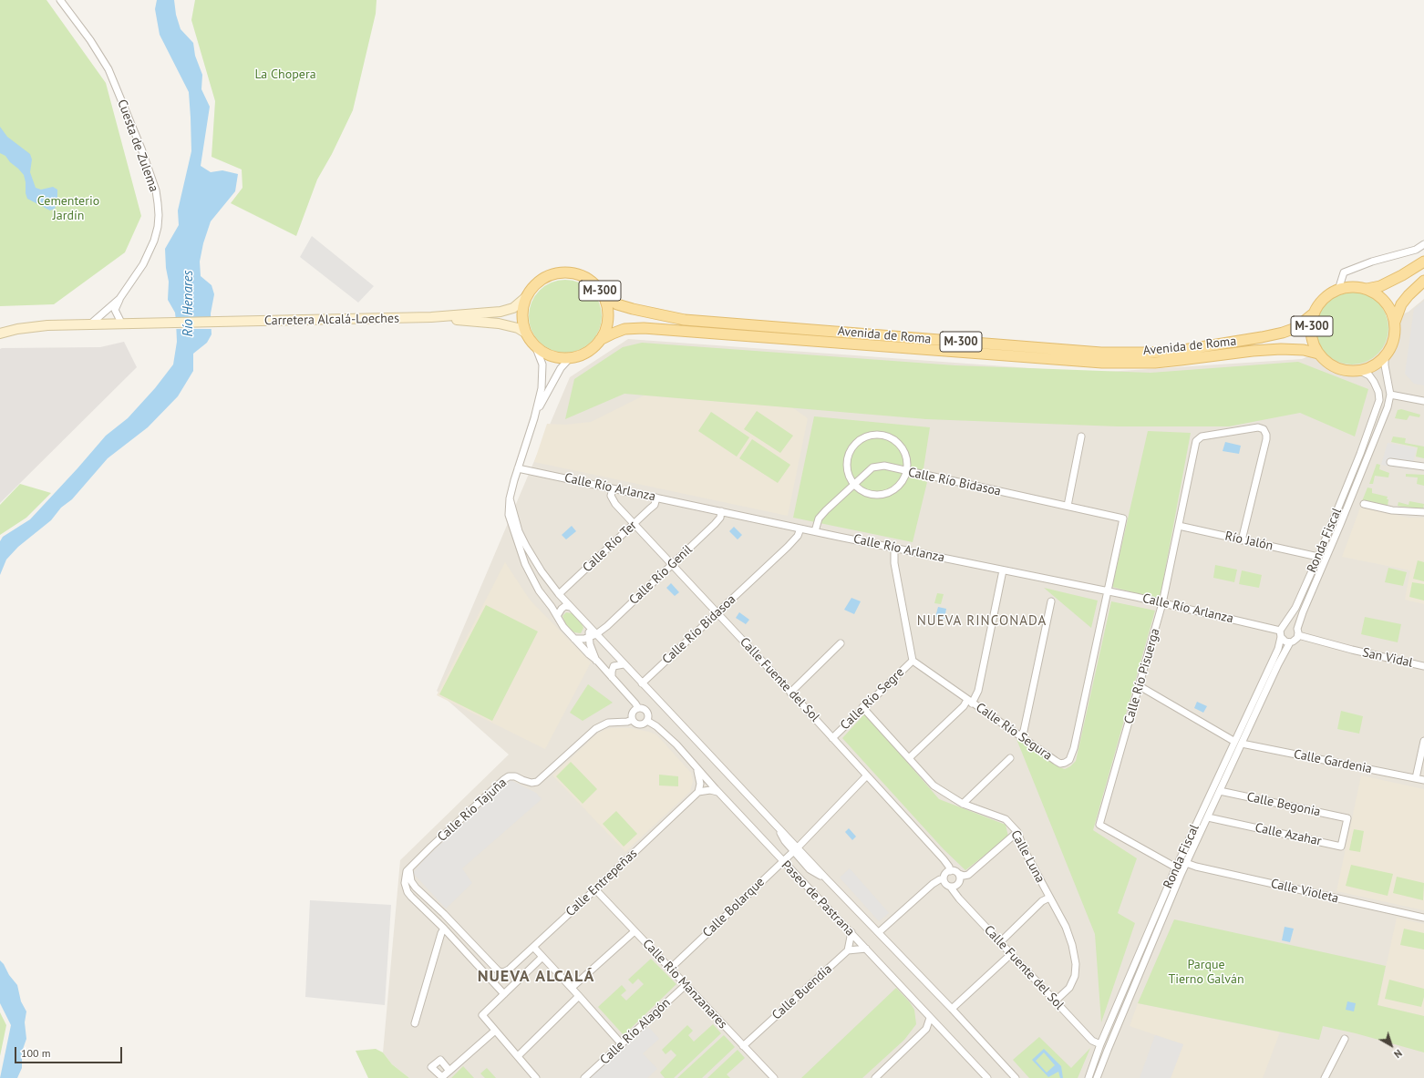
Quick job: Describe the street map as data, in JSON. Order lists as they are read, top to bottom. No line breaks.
{"streets":{"main road":["M-300","Carretera Alcalá-Loeches","Avenida de Roma"],"street":["Cuesta de Zulema","Calle Río Bidasoa","Calle Río Arlanza","Ronda Fiscal","Río Jalón","Calle Río Ter","Calle Río Genil","San Vidal","Calle Río Pisuerga","Calle Fuente del Sol","Calle Río Segre","Calle Río Segura","Calle Gardenia","Calle Begonia","Calle Río Tajuña","Calle Azahar","Calle Luna","Calle Entrepeñas","Calle Violeta","Paseo de Pastrana","Calle Bolarque","Calle Río Manzanares","Calle Buendía","Calle Río Alagón"]},"crossings":[["M-300","Carretera Alcalá-Loeches"],["M-300","Avenida de Roma"],["M-300","Ronda Fiscal"],["Carretera Alcalá-Loeches","Avenida de Roma"],["Avenida de Roma","Ronda Fiscal"],["Calle Río Bidasoa","Calle Río Arlanza"],["Calle Río Bidasoa","Calle Fuente del Sol"],["Calle Río Bidasoa","Calle Río Segura"],["Calle Río Bidasoa","Paseo de Pastrana"],["Calle Río Arlanza","Ronda Fiscal"],["Calle Río Arlanza","Calle Río Ter"],["Calle Río Arlanza","Calle Río Genil"],["Calle Río Arlanza","San Vidal"],["Calle Río Arlanza","Calle Río Pisuerga"],["Calle Río Arlanza","Calle Fuente del Sol"],["Calle Río Arlanza","Calle Río Segura"],["Ronda Fiscal","Río Jalón"],["Ronda Fiscal","San Vidal"],["Ronda Fiscal","Calle Río Pisuerga"],["Ronda Fiscal","Calle Fuente del Sol"],["Ronda Fiscal","Calle Gardenia"],["Ronda Fiscal","Calle Begonia"],["Ronda Fiscal","Calle Azahar"],["Ronda Fiscal","Calle Violeta"],["Río Jalón","Calle Río Pisuerga"],["Calle Río Ter","Calle Fuente del Sol"],["Calle Río Ter","Paseo de Pastrana"],["Calle Río Genil","Calle Fuente del Sol"],["Calle Río Genil","Paseo de Pastrana"],["Calle Fuente del Sol","Calle Río Segre"],["Calle Fuente del Sol","Calle Luna"],["Calle Fuente del Sol","Calle Bolarque"],["Calle Río Segre","Calle Río Segura"],["Calle Río Segre","Calle Luna"],["Calle Begonia","Calle Azahar"],["Calle Río Tajuña","Paseo de Pastrana"],["Calle Entrepeñas","Calle Río Manzanares"],["Paseo de Pastrana","Calle Bolarque"],["Calle Bolarque","Calle Río Manzanares"],["Calle Río Manzanares","Calle Buendía"],["Calle Río Manzanares","Calle Río Alagón"]],"districts":["NUEVA RINCONADA","NUEVA ALCALÁ"],"water":["Río Henares"],"parks":["La Chopera","Cementerio Jardín","Parque Tierno Galván"],"scale_bar":"100 m","north":"bottom right"}
